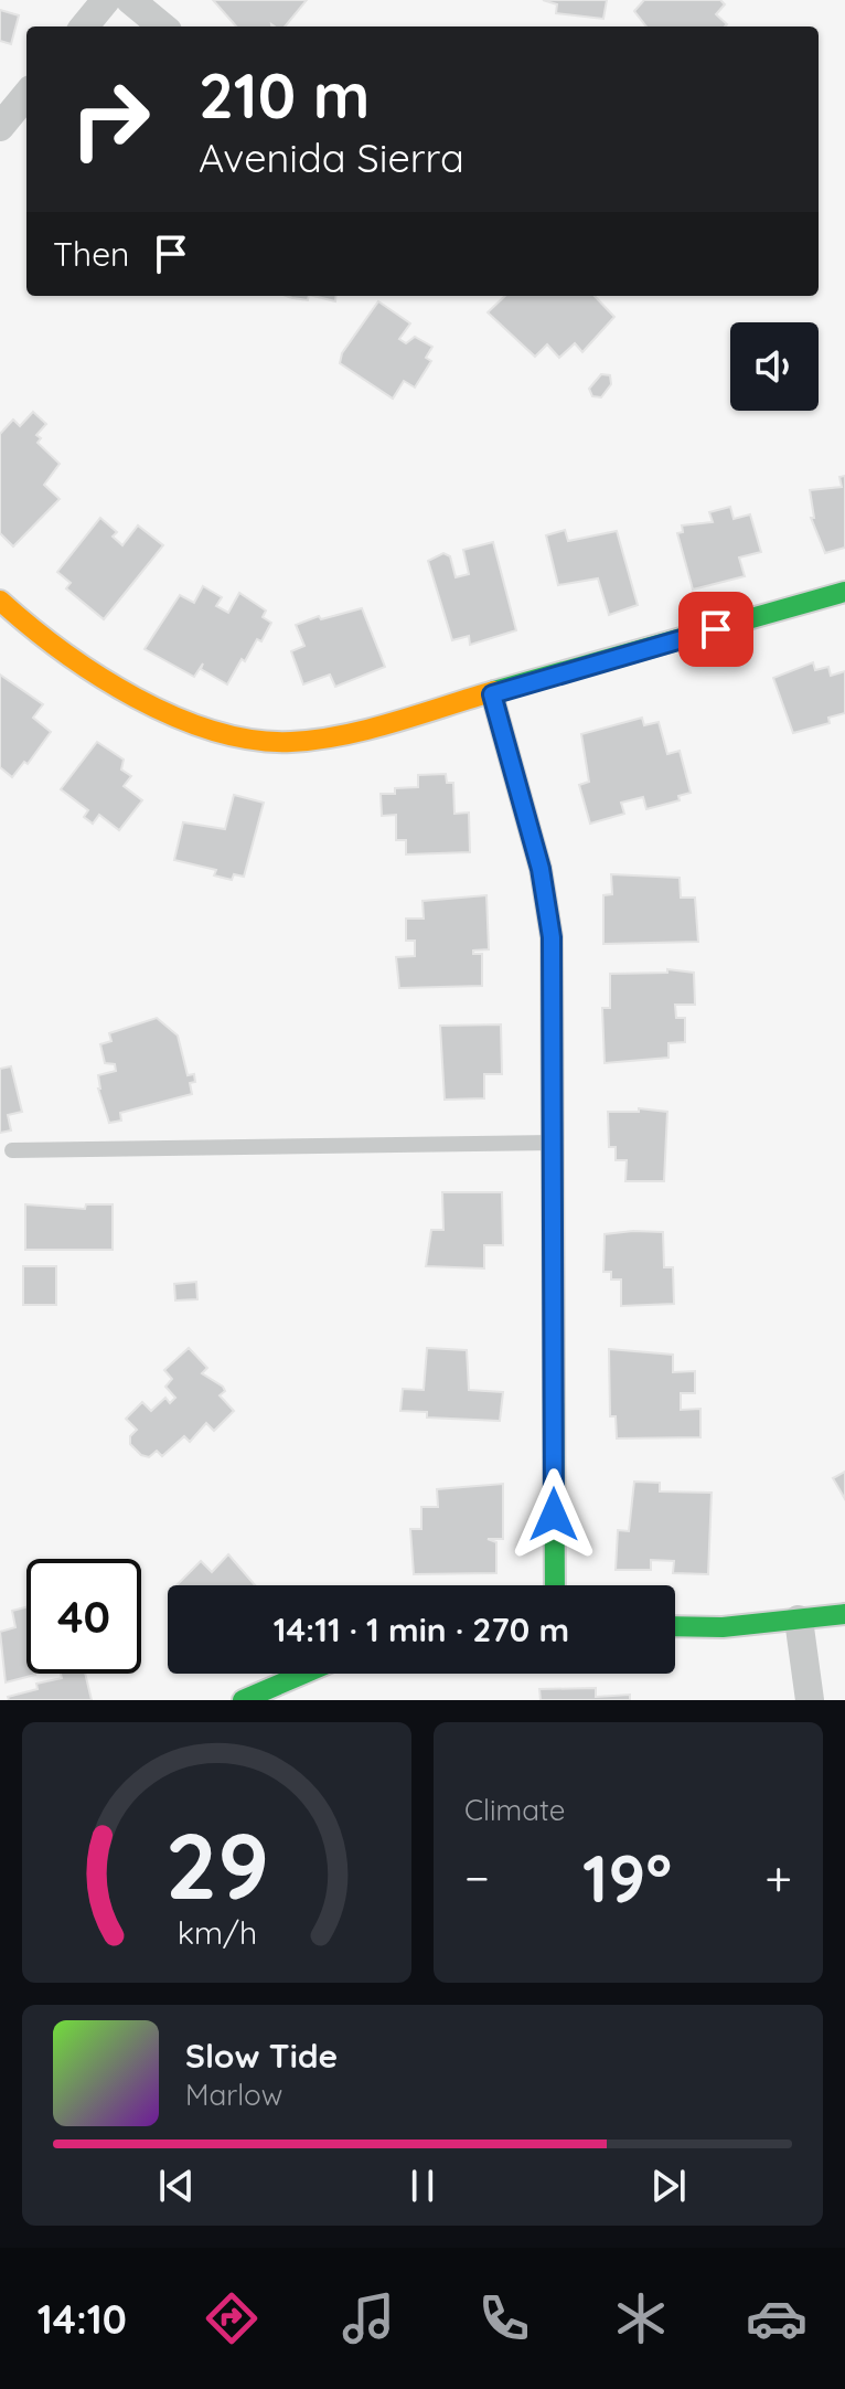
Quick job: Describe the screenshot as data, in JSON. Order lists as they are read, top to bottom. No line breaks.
{"page":{"turn":["210 m","Avenida Sierra"],"then":"Then","limit":"40","trip":"14:11 · 1 min · 270 m","tile":"Climate","heat":["−","19°","+"],"song":["Slow Tide","Marlow"],"tabs":"14:10","gauge":["29","km/h"]}}
